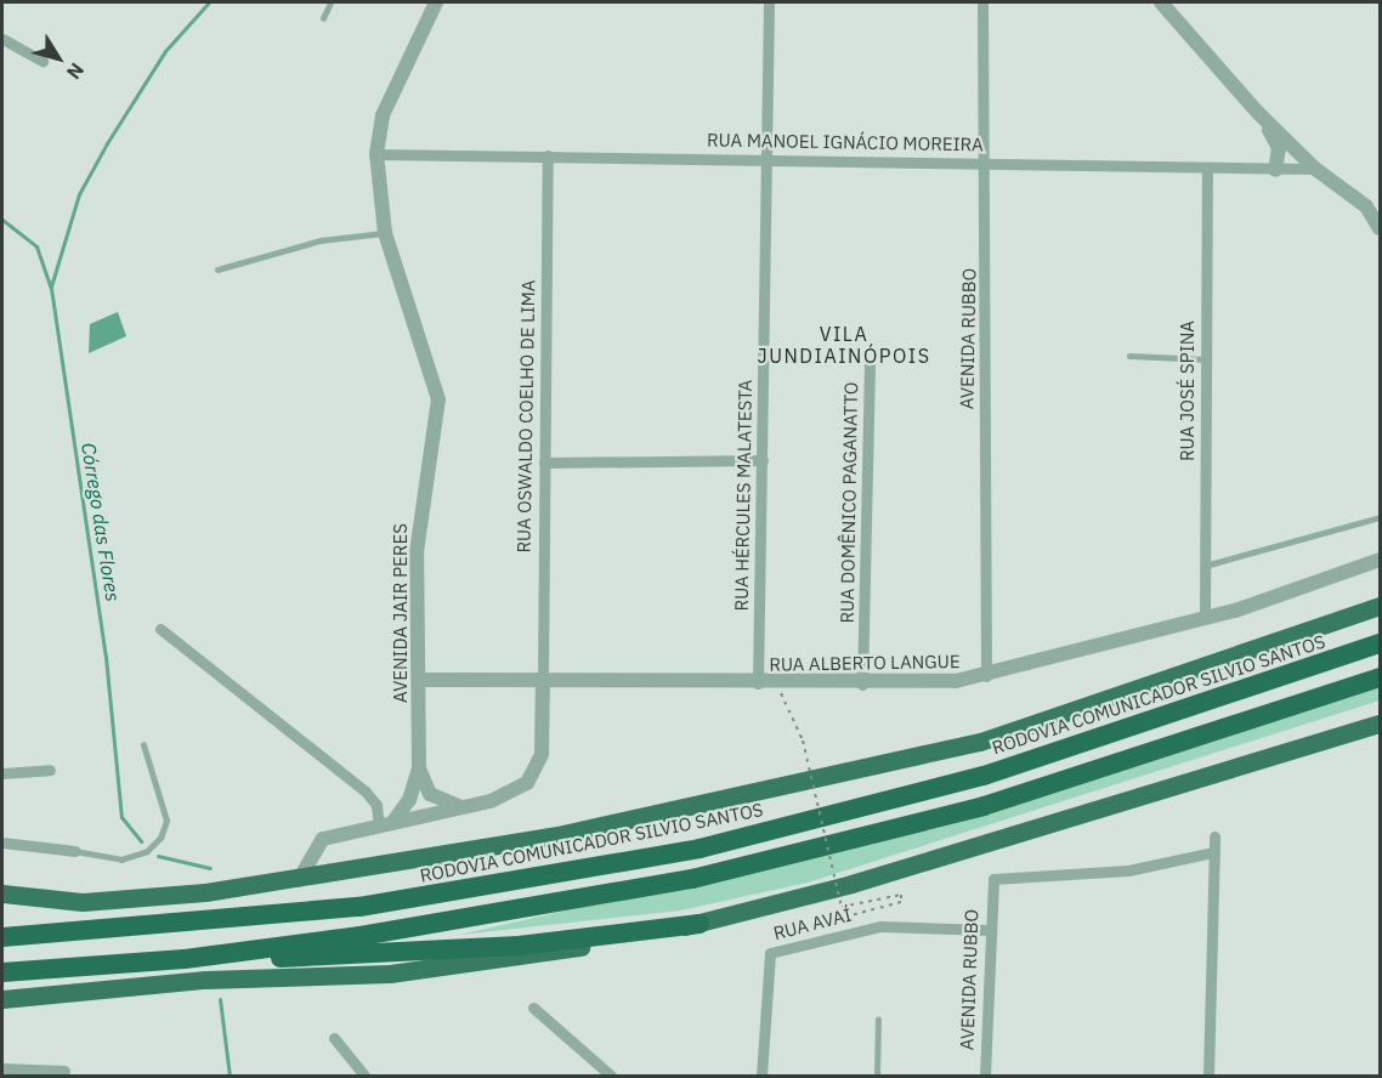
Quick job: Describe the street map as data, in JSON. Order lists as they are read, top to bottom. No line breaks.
{"streets":{"highway":["RODOVIA COMUNICADOR SILVIO SANTOS"],"street":["RUA MANOEL IGNÁCIO MOREIRA","AVENIDA RUBBO","RUA JOSÉ SPINA","RUA OSWALDO COELHO DE LIMA","RUA HÉRCULES MALATESTA","RUA DOMÊNICO PAGANATTO","AVENIDA JAIR PERES","RUA ALBERTO LANGUE","RUA AVAÍ"]},"crossings":[["RUA MANOEL IGNÁCIO MOREIRA","AVENIDA RUBBO"],["RUA MANOEL IGNÁCIO MOREIRA","RUA JOSÉ SPINA"],["RUA MANOEL IGNÁCIO MOREIRA","RUA OSWALDO COELHO DE LIMA"],["RUA MANOEL IGNÁCIO MOREIRA","RUA HÉRCULES MALATESTA"],["RUA MANOEL IGNÁCIO MOREIRA","AVENIDA JAIR PERES"],["AVENIDA RUBBO","RUA ALBERTO LANGUE"],["AVENIDA RUBBO","RUA AVAÍ"],["RUA JOSÉ SPINA","RUA ALBERTO LANGUE"],["RUA OSWALDO COELHO DE LIMA","RUA ALBERTO LANGUE"],["RUA HÉRCULES MALATESTA","RUA ALBERTO LANGUE"],["RUA DOMÊNICO PAGANATTO","RUA ALBERTO LANGUE"],["AVENIDA JAIR PERES","RUA ALBERTO LANGUE"]],"districts":["VILA JUNDIAINÓPOIS"],"water":["Córrego das Flores"],"north":"bottom right"}
